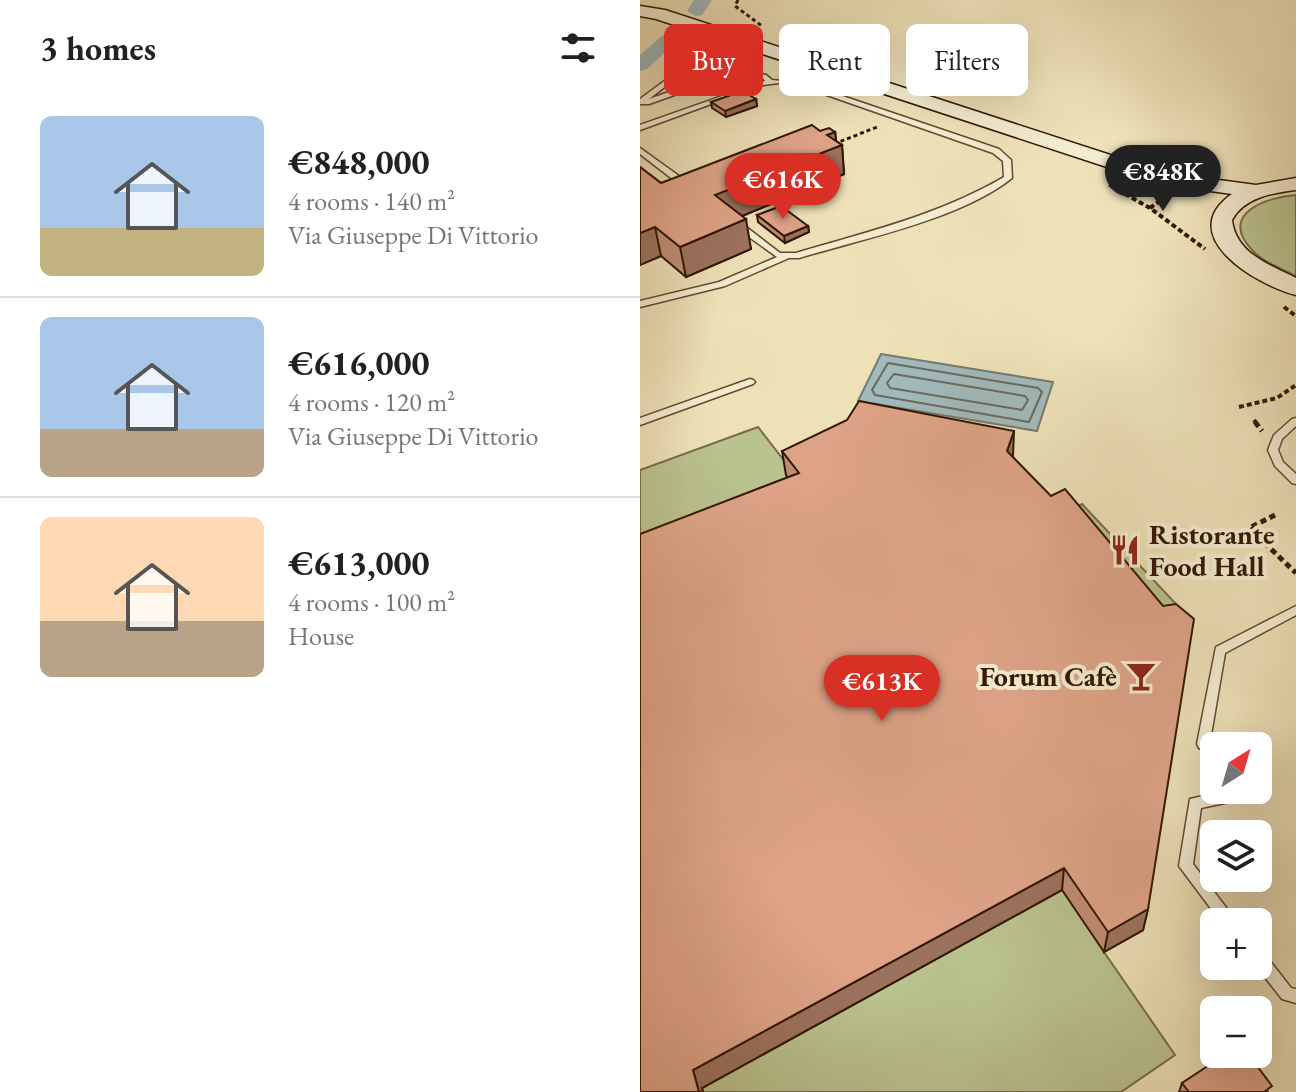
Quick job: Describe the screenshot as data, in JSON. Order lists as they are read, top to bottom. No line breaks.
{"places":{"restaurant":["Ristorante Food Hall"],"bar":["Forum Cafè"]},"north":"top right","page":{"heading":"3 homes","chip":["Buy","Rent","Filters"],"list":[{"name":"€848,000","note":"4 rooms · 140 m² · Via Giuseppe Di Vittorio"},{"name":"€616,000","note":"4 rooms · 120 m² · Via Giuseppe Di Vittorio"},{"name":"€613,000","note":"4 rooms · 100 m² · House"}],"price":["€848K","€616K","€613K"],"map_buttons":["+","−"]}}
